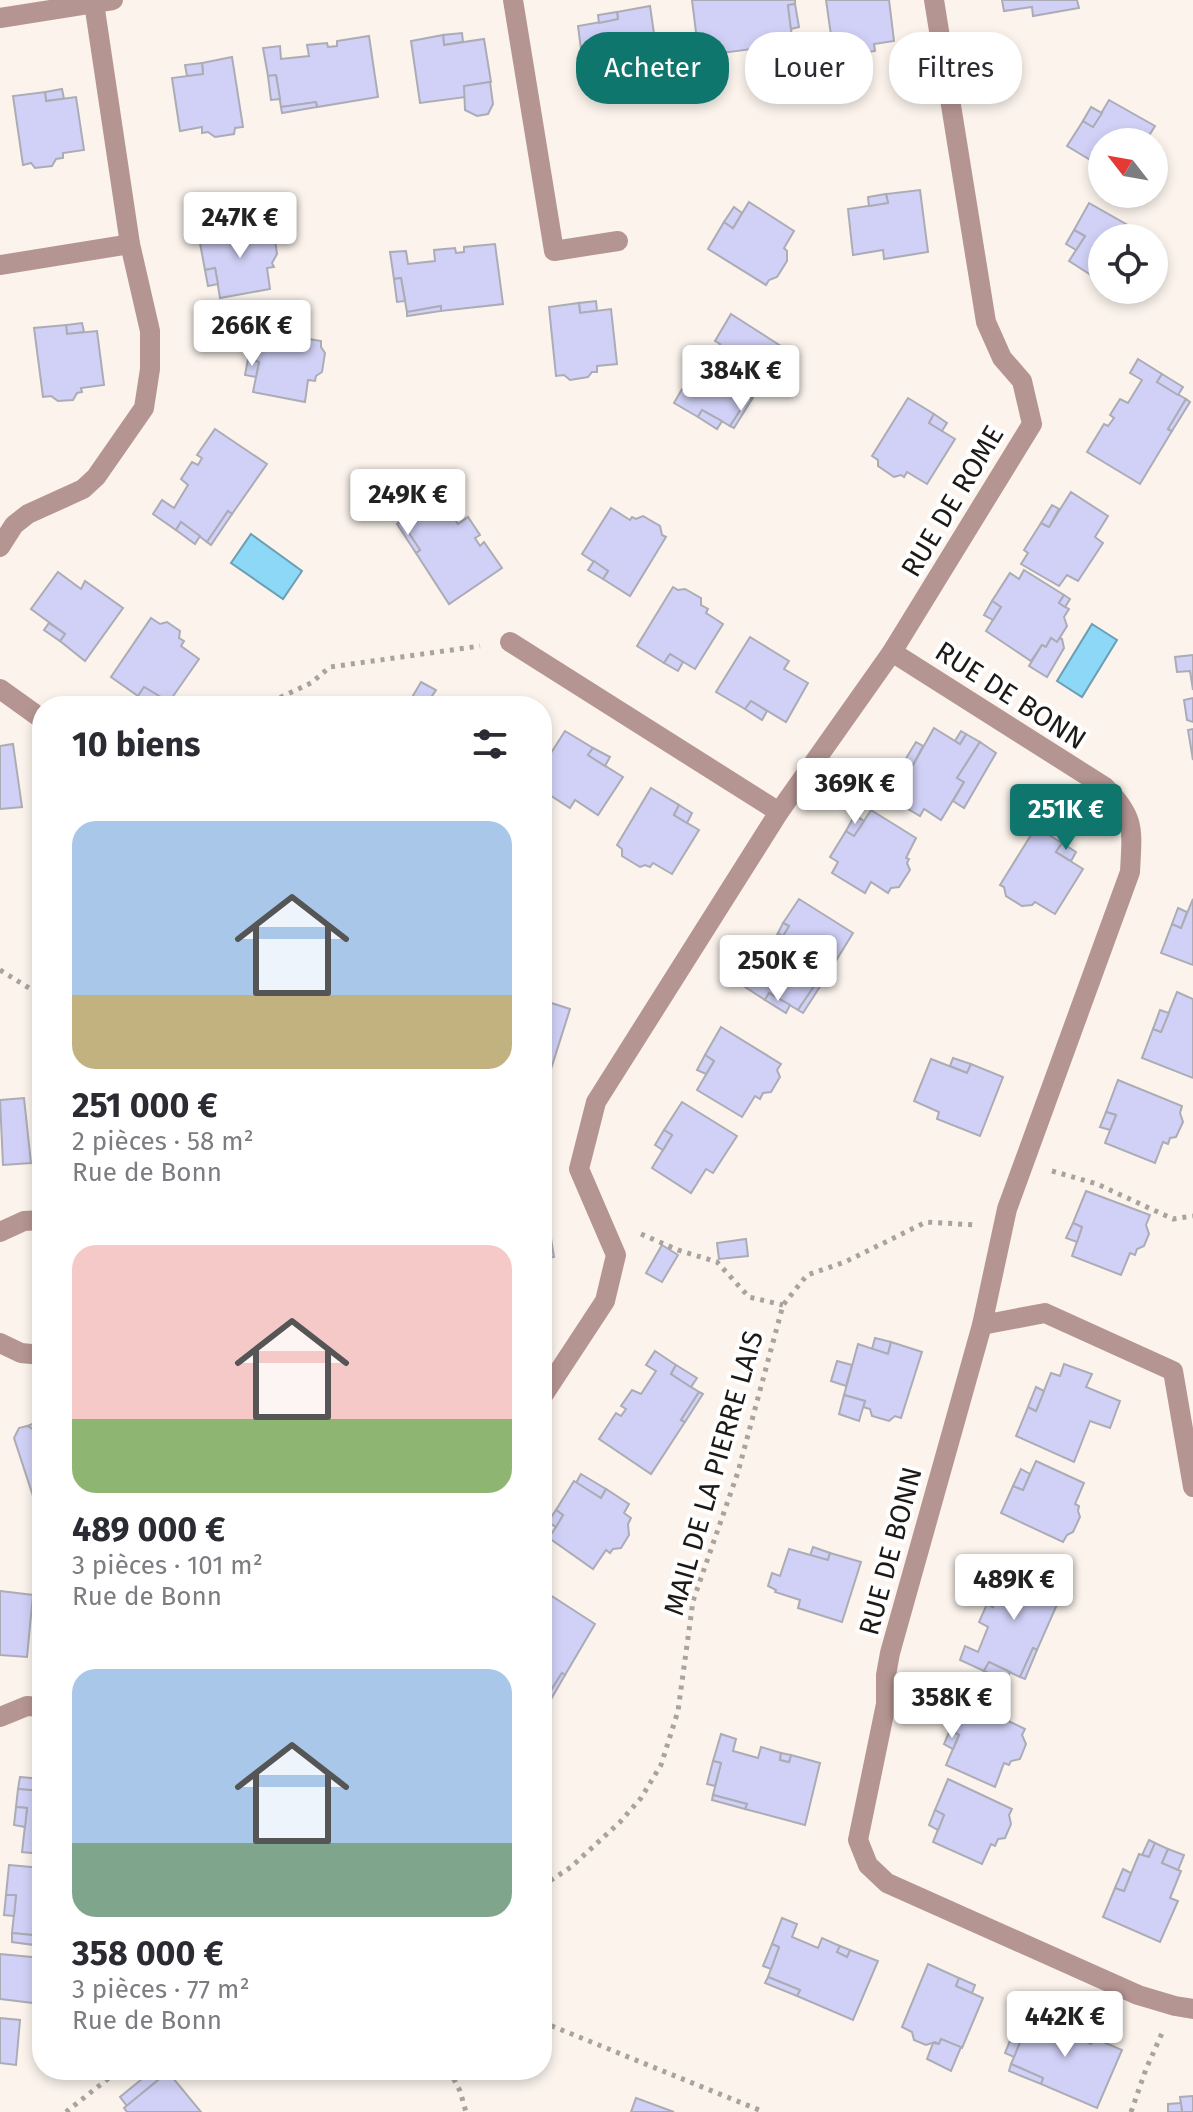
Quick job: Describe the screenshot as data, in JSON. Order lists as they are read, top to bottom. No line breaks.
{"streets":{"street":["RUE DE ROME","RUE DE BONN"],"path":["MAIL DE LA PIERRE LAIS"]},"crossings":[["RUE DE ROME","RUE DE BONN"],["RUE DE ROME","MAIL DE LA PIERRE LAIS"],["RUE DE BONN","MAIL DE LA PIERRE LAIS"]],"north":"top left","page":{"chip":["Acheter","Louer","Filtres"],"price":["247K €","266K €","384K €","249K €","369K €","251K €","250K €","489K €","358K €","442K €"],"heading":"10 biens","list":[{"name":"251 000 €","note":"2 pièces · 58 m² · Rue de Bonn"},{"name":"489 000 €","note":"3 pièces · 101 m² · Rue de Bonn"},{"name":"358 000 €","note":"3 pièces · 77 m² · Rue de Bonn"}]}}
